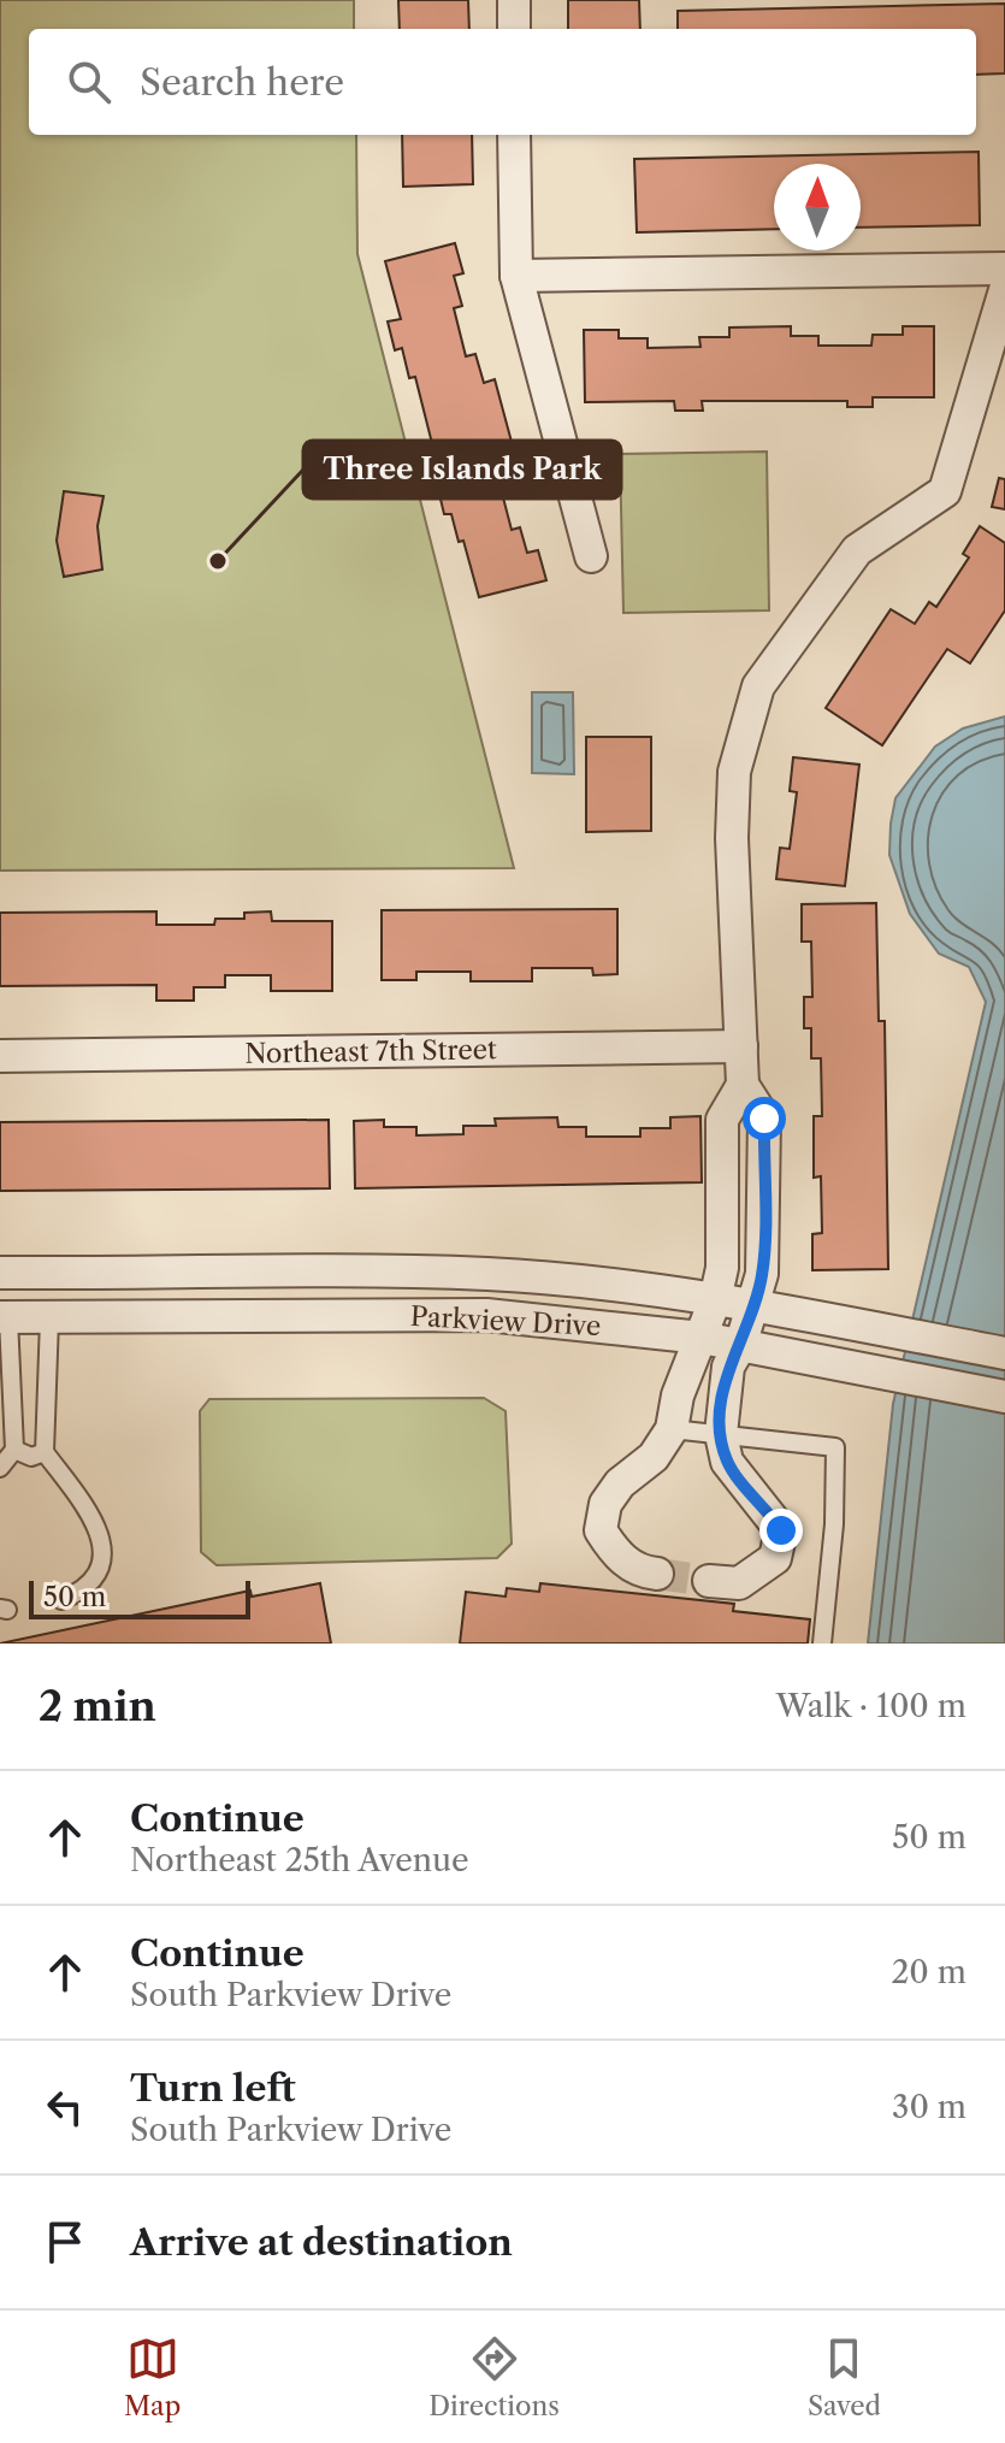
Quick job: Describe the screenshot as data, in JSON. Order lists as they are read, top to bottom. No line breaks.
{"streets":{"street":["Northeast 7th Street","Parkview Drive"]},"places":["Three Islands Park"],"scale_bar":"50 m","north":"top","page":{"search":"Search here","scale":"50 m","heading":["2 min","Walk · 100 m"],"list":[["Continue","Northeast 25th Avenue","50 m"],["Continue","South Parkview Drive","20 m"],["Turn left","South Parkview Drive","30 m"],"Arrive at destination"],"nav":["Map","Directions","Saved"]}}
